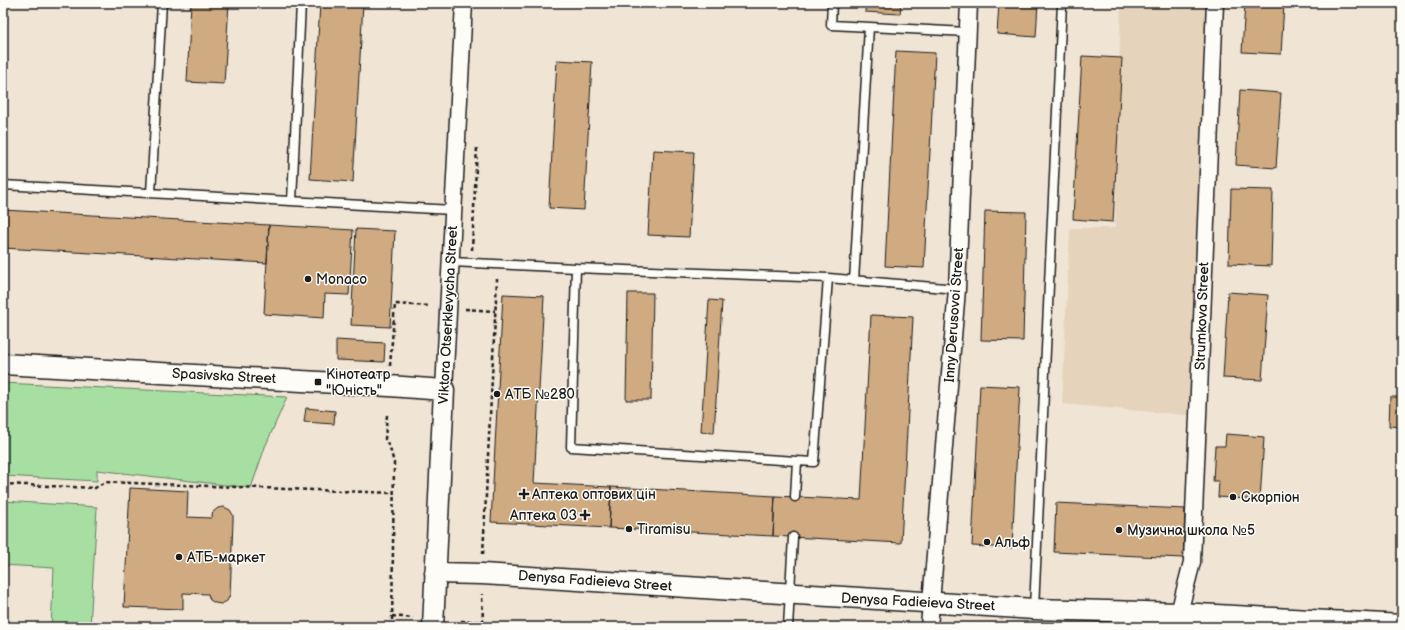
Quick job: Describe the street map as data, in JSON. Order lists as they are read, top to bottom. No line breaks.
{"streets":{"street":["Viktora Otserklevycha Street","Inny Derusovoi Street","Strumkova Street","Spasivska Street","Denysa Fadieieva Street"]},"crossings":[["Viktora Otserklevycha Street","Spasivska Street"],["Viktora Otserklevycha Street","Denysa Fadieieva Street"],["Inny Derusovoi Street","Denysa Fadieieva Street"],["Strumkova Street","Denysa Fadieieva Street"]],"places":{"other":["Monaco","АТБ №280","Скорпіон","Tiramisu","Музична школа №5","Альф","АТБ-маркет"],"transit":["Кінотеатр \"Юність\""],"health":["Аптека оптових цін","Аптека 03"]}}
